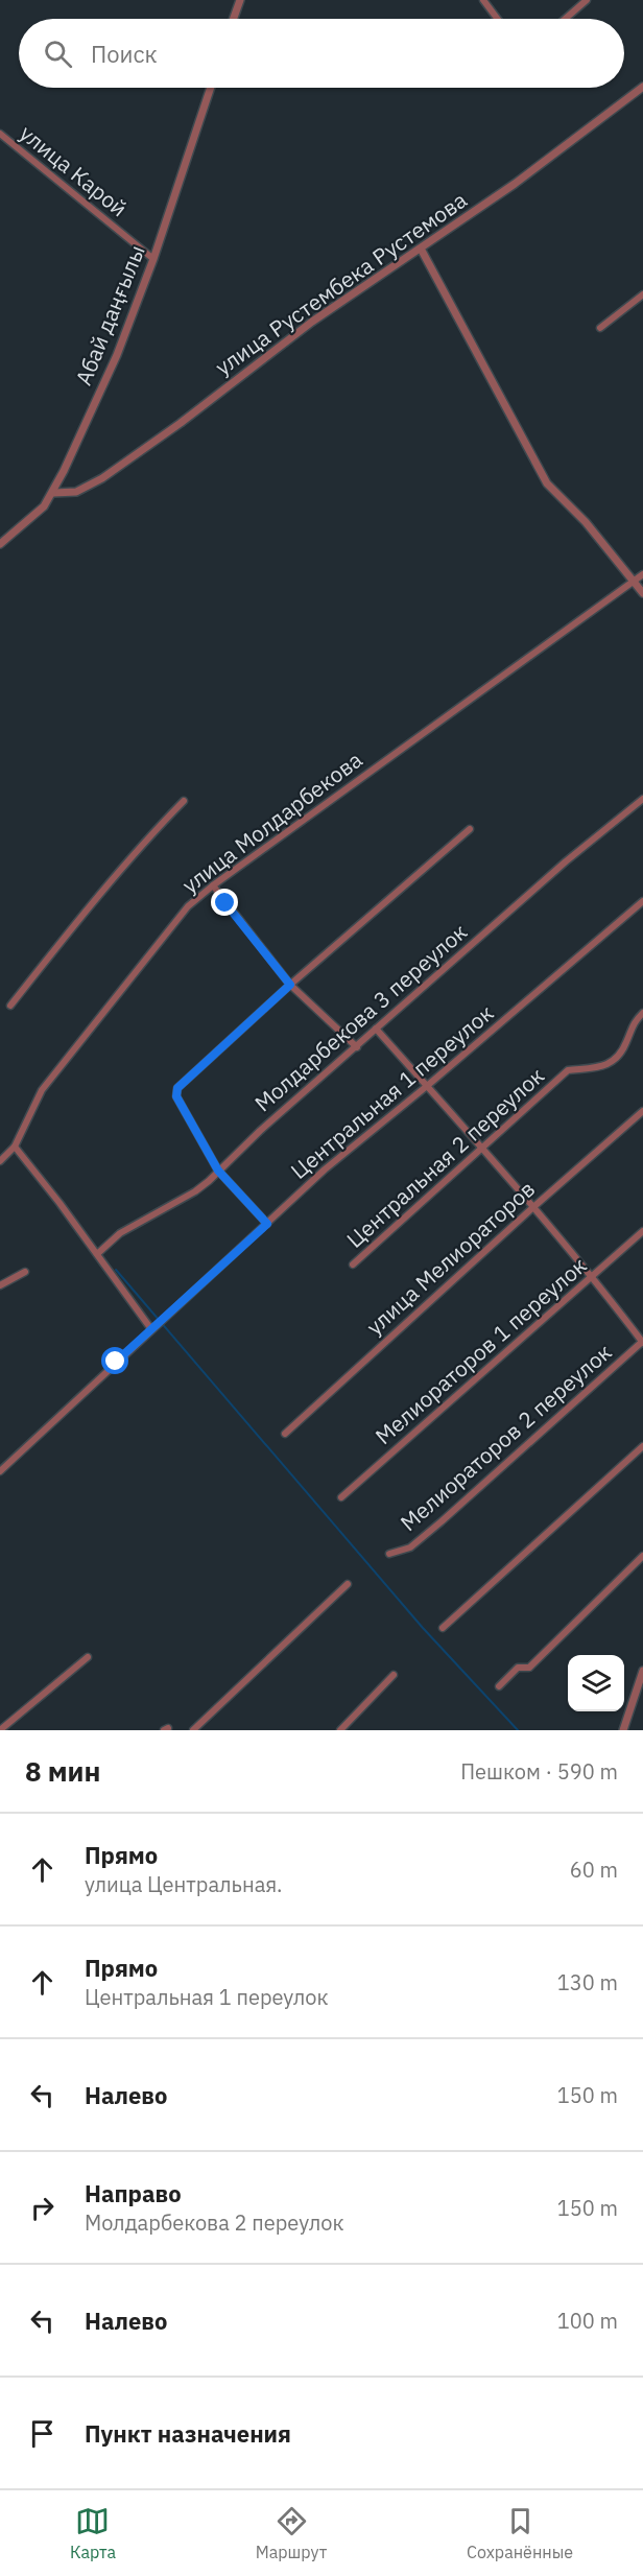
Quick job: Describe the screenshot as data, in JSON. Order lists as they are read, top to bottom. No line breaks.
{"streets":{"street":["улица Карой","улица Рустембека Рустемова","Абай даңғылы","улица Молдарбекова","Молдарбекова 3 переулок","Центральная 1 переулок","Центральная 2 переулок","улица Мелиораторов","Мелиораторов 1 переулок","Мелиораторов 2 переулок"]},"crossings":[["улица Карой","Абай даңғылы"],["улица Рустембека Рустемова","Абай даңғылы"]],"page":{"search":"Поиск","heading":["8 мин","Пешком · 590 m"],"list":[["Прямо","улица Центральная.","60 m"],["Прямо","Центральная 1 переулок","130 m"],["Налево","150 m"],["Направо","Молдарбекова 2 переулок","150 m"],["Налево","100 m"],"Пункт назначения"],"nav":["Карта","Маршрут","Сохранённые"]}}
